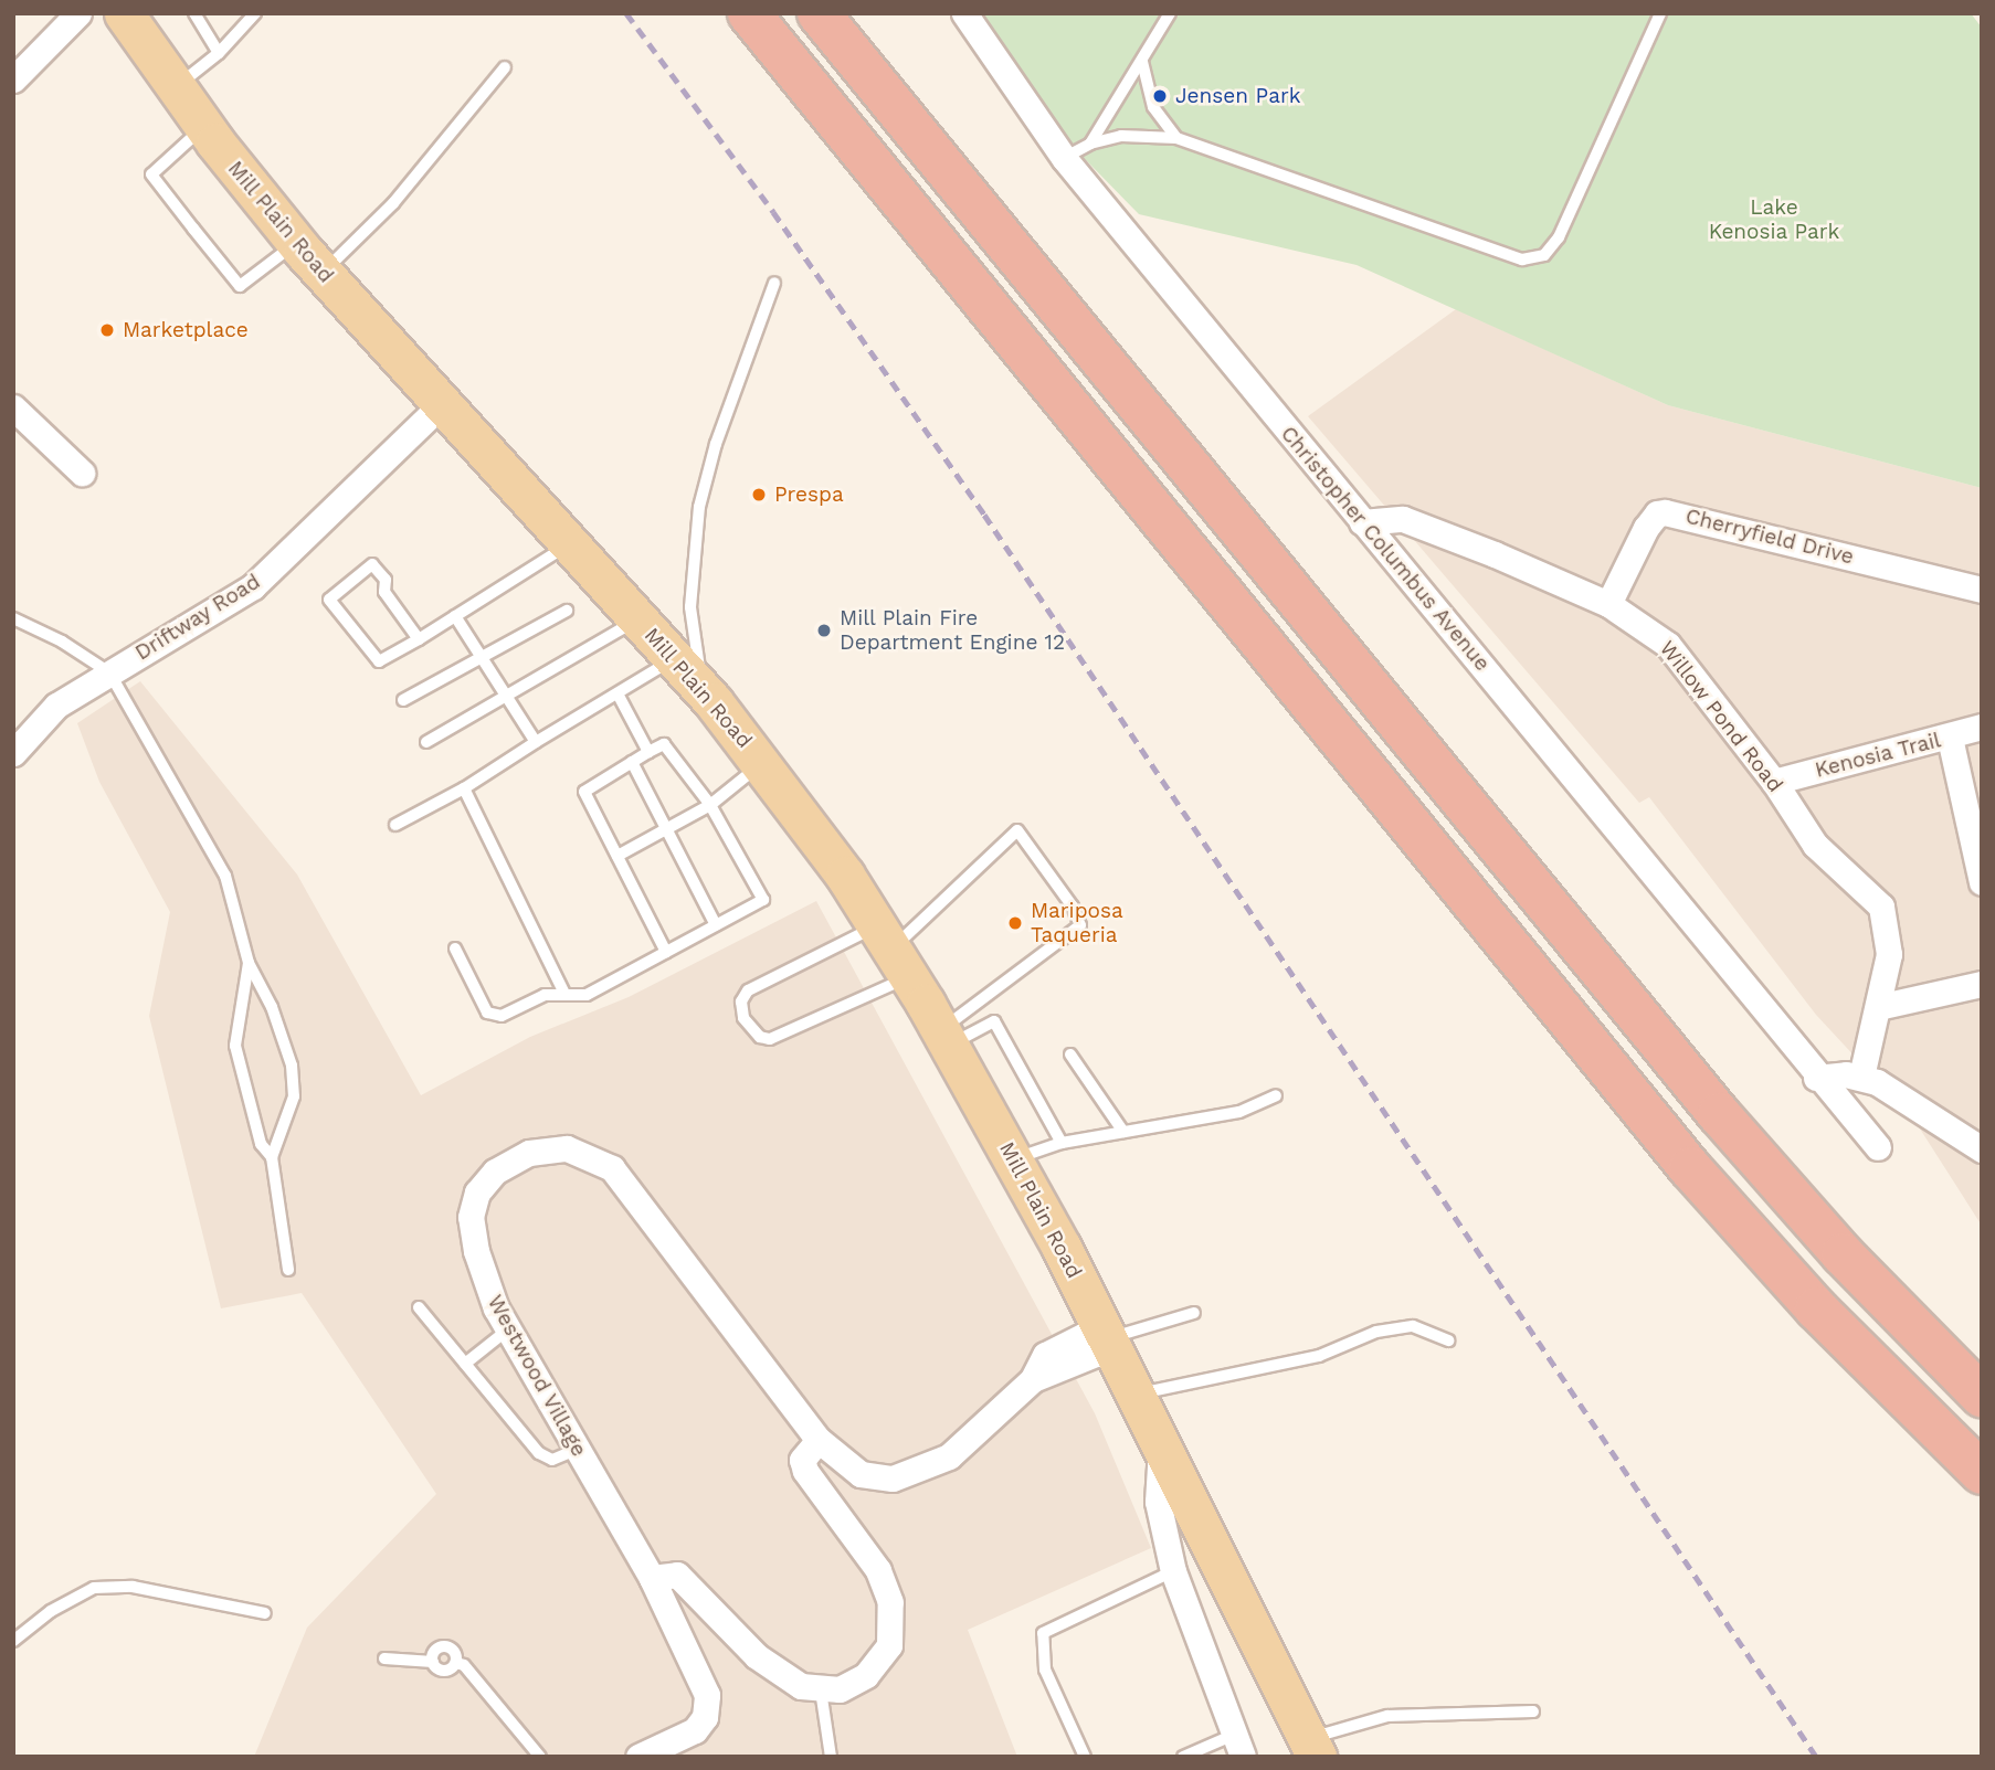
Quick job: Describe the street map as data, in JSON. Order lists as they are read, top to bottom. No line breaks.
{"streets":{"main road":["Mill Plain Road"],"street":["Cherryfield Drive","Christopher Columbus Avenue","Driftway Road","Willow Pond Road","Kenosia Trail","Westwood Village"]},"crossings":[["Mill Plain Road","Driftway Road"],["Mill Plain Road","Westwood Village"],["Cherryfield Drive","Willow Pond Road"],["Christopher Columbus Avenue","Willow Pond Road"],["Willow Pond Road","Kenosia Trail"]],"parks":["Lake Kenosia Park"],"places":["Jensen Park","Marketplace","Prespa","Mill Plain Fire Department Engine 12","Mariposa Taqueria"]}
